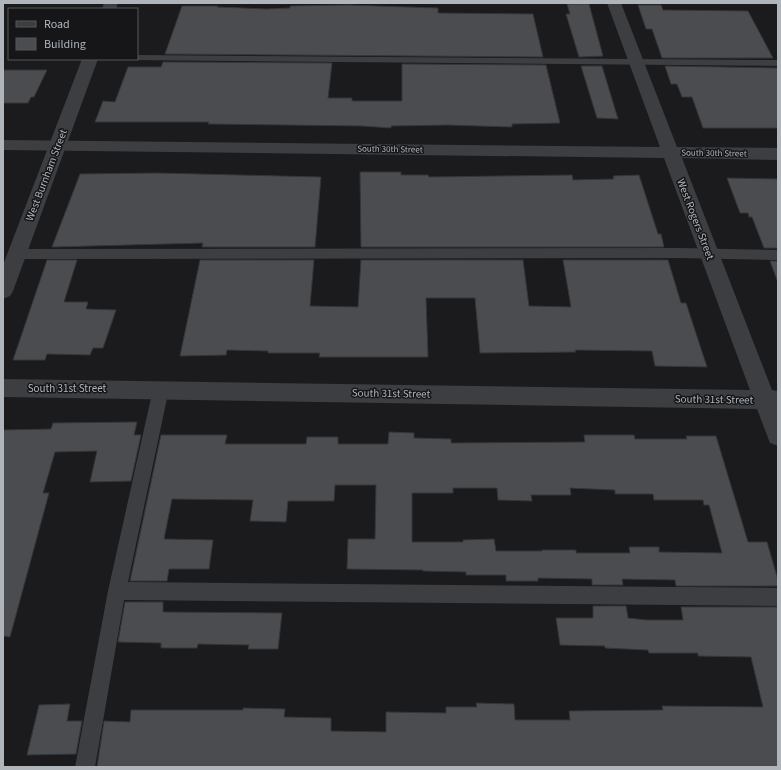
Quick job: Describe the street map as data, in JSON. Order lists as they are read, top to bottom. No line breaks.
{"streets":{"street":["South 30th Street","West Burnham Street","West Rogers Street","South 31st Street"]},"crossings":[["South 30th Street","West Burnham Street"],["South 30th Street","West Rogers Street"],["West Rogers Street","South 31st Street"]],"legend":["Road","Building"]}
